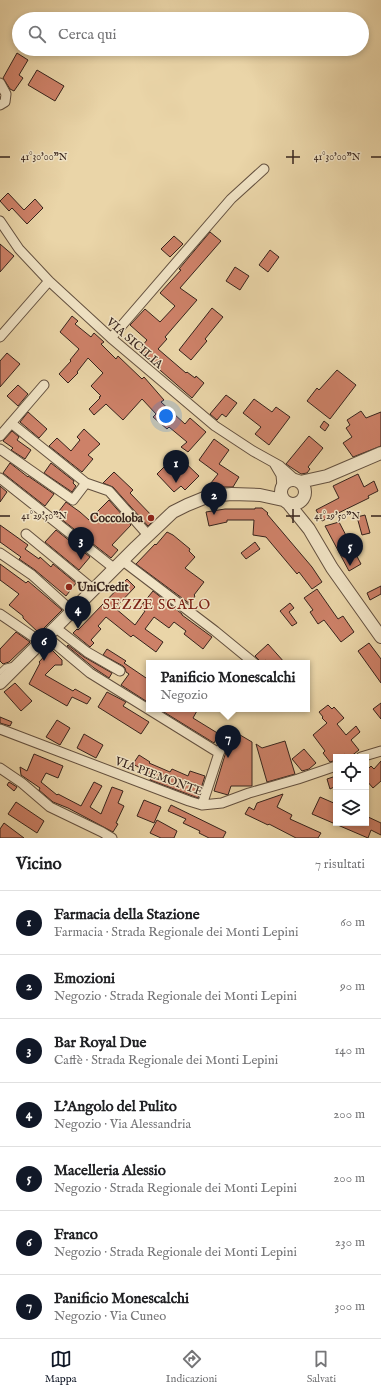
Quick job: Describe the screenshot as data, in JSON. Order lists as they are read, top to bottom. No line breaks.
{"streets":{"street":["VIA SICILIA","VIA PIEMONTE"]},"districts":["SEZZE SCALO"],"places":["Coccoloba","UniCredit"],"page":{"search":"Cerca qui","pins":["1","2","3","5","4","6","7"],"popup":["Panificio Monescalchi","Negozio"],"heading":["Vicino","7 risultati"],"list":[{"mark":"1","name":"Farmacia della Stazione","note":"Farmacia · Strada Regionale dei Monti Lepini","value":"60 m"},{"mark":"2","name":"Emozioni","note":"Negozio · Strada Regionale dei Monti Lepini","value":"90 m"},{"mark":"3","name":"Bar Royal Due","note":"Caffè · Strada Regionale dei Monti Lepini","value":"140 m"},{"mark":"4","name":"L'Angolo del Pulito","note":"Negozio · Via Alessandria","value":"200 m"},{"mark":"5","name":"Macelleria Alessio","note":"Negozio · Strada Regionale dei Monti Lepini","value":"200 m"},{"mark":"6","name":"Franco","note":"Negozio · Strada Regionale dei Monti Lepini","value":"230 m"},{"mark":"7","name":"Panificio Monescalchi","note":"Negozio · Via Cuneo","value":"300 m"}],"nav":["Mappa","Indicazioni","Salvati"]},"coordinates":["41°30'00\"N","41°29'50\"N"]}
